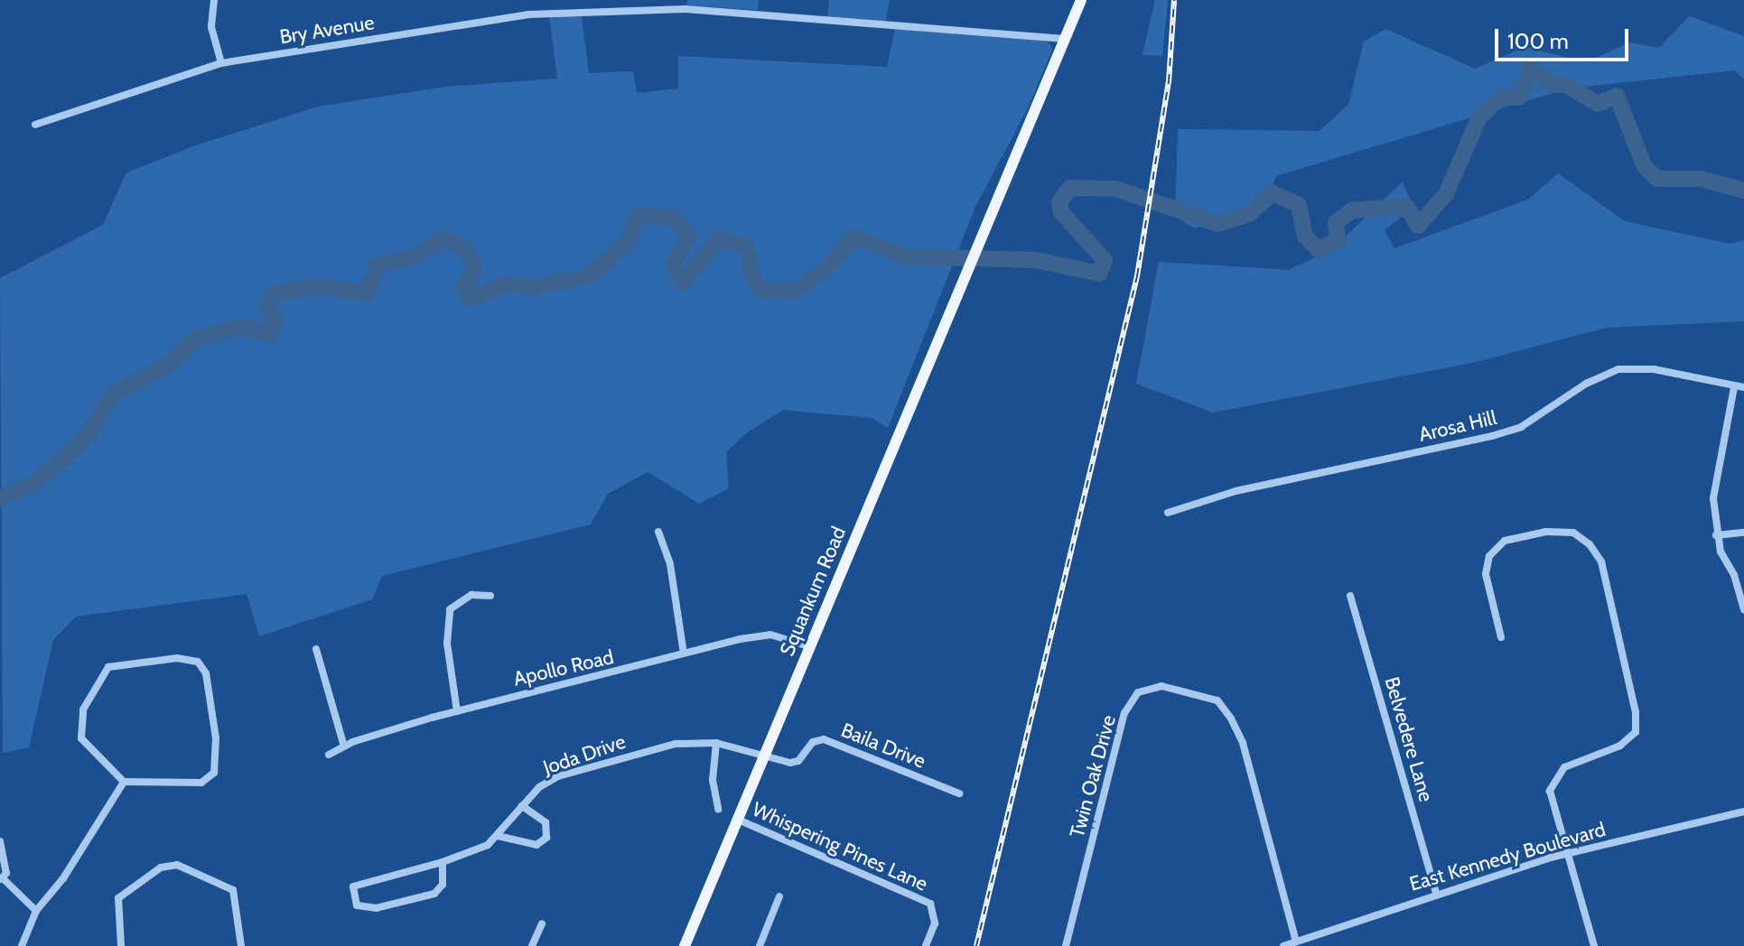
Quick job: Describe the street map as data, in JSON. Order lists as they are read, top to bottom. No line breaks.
{"streets":{"main road":["Squankum Road"],"street":["Bry Avenue","Arosa Hill","Apollo Road","Belvedere Lane","Baila Drive","Joda Drive","Twin Oak Drive","Whispering Pines Lane","East Kennedy Boulevard"]},"crossings":[["Bry Avenue","Squankum Road"],["Squankum Road","Apollo Road"],["Squankum Road","Baila Drive"],["Squankum Road","Joda Drive"],["Squankum Road","Whispering Pines Lane"],["Belvedere Lane","East Kennedy Boulevard"],["Baila Drive","Joda Drive"],["Twin Oak Drive","East Kennedy Boulevard"]],"scale_bar":"100 m"}
